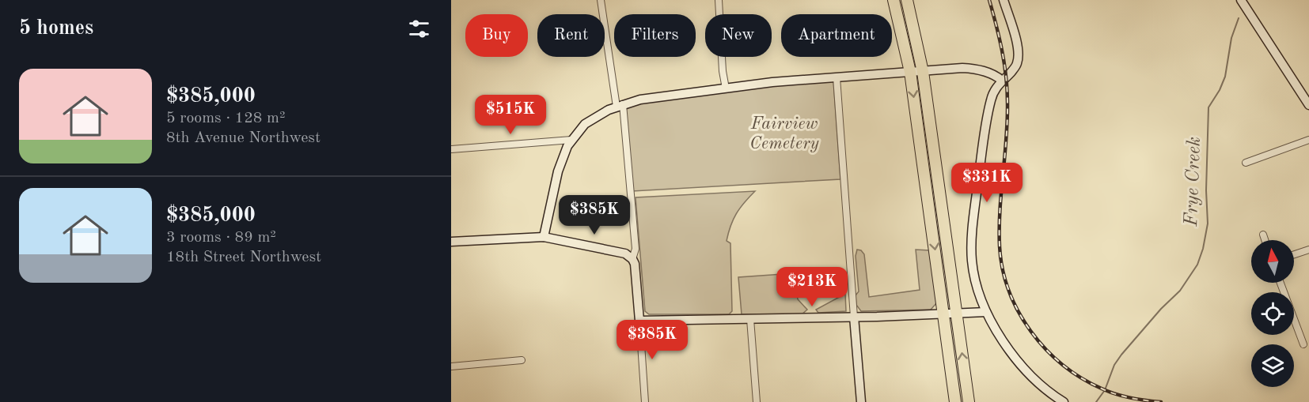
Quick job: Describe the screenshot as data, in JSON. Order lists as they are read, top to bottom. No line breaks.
{"water":["Frye Creek"],"parks":["Fairview Cemetery"],"north":"top","page":{"heading":"5 homes","chip":["Buy","Rent","Filters","New","Apartment"],"list":[{"name":"$385,000","note":"5 rooms · 128 m² · 8th Avenue Northwest"},{"name":"$385,000","note":"3 rooms · 89 m² · 18th Street Northwest"}],"price":["$515K","$331K","$385K","$213K","$385K"]}}
